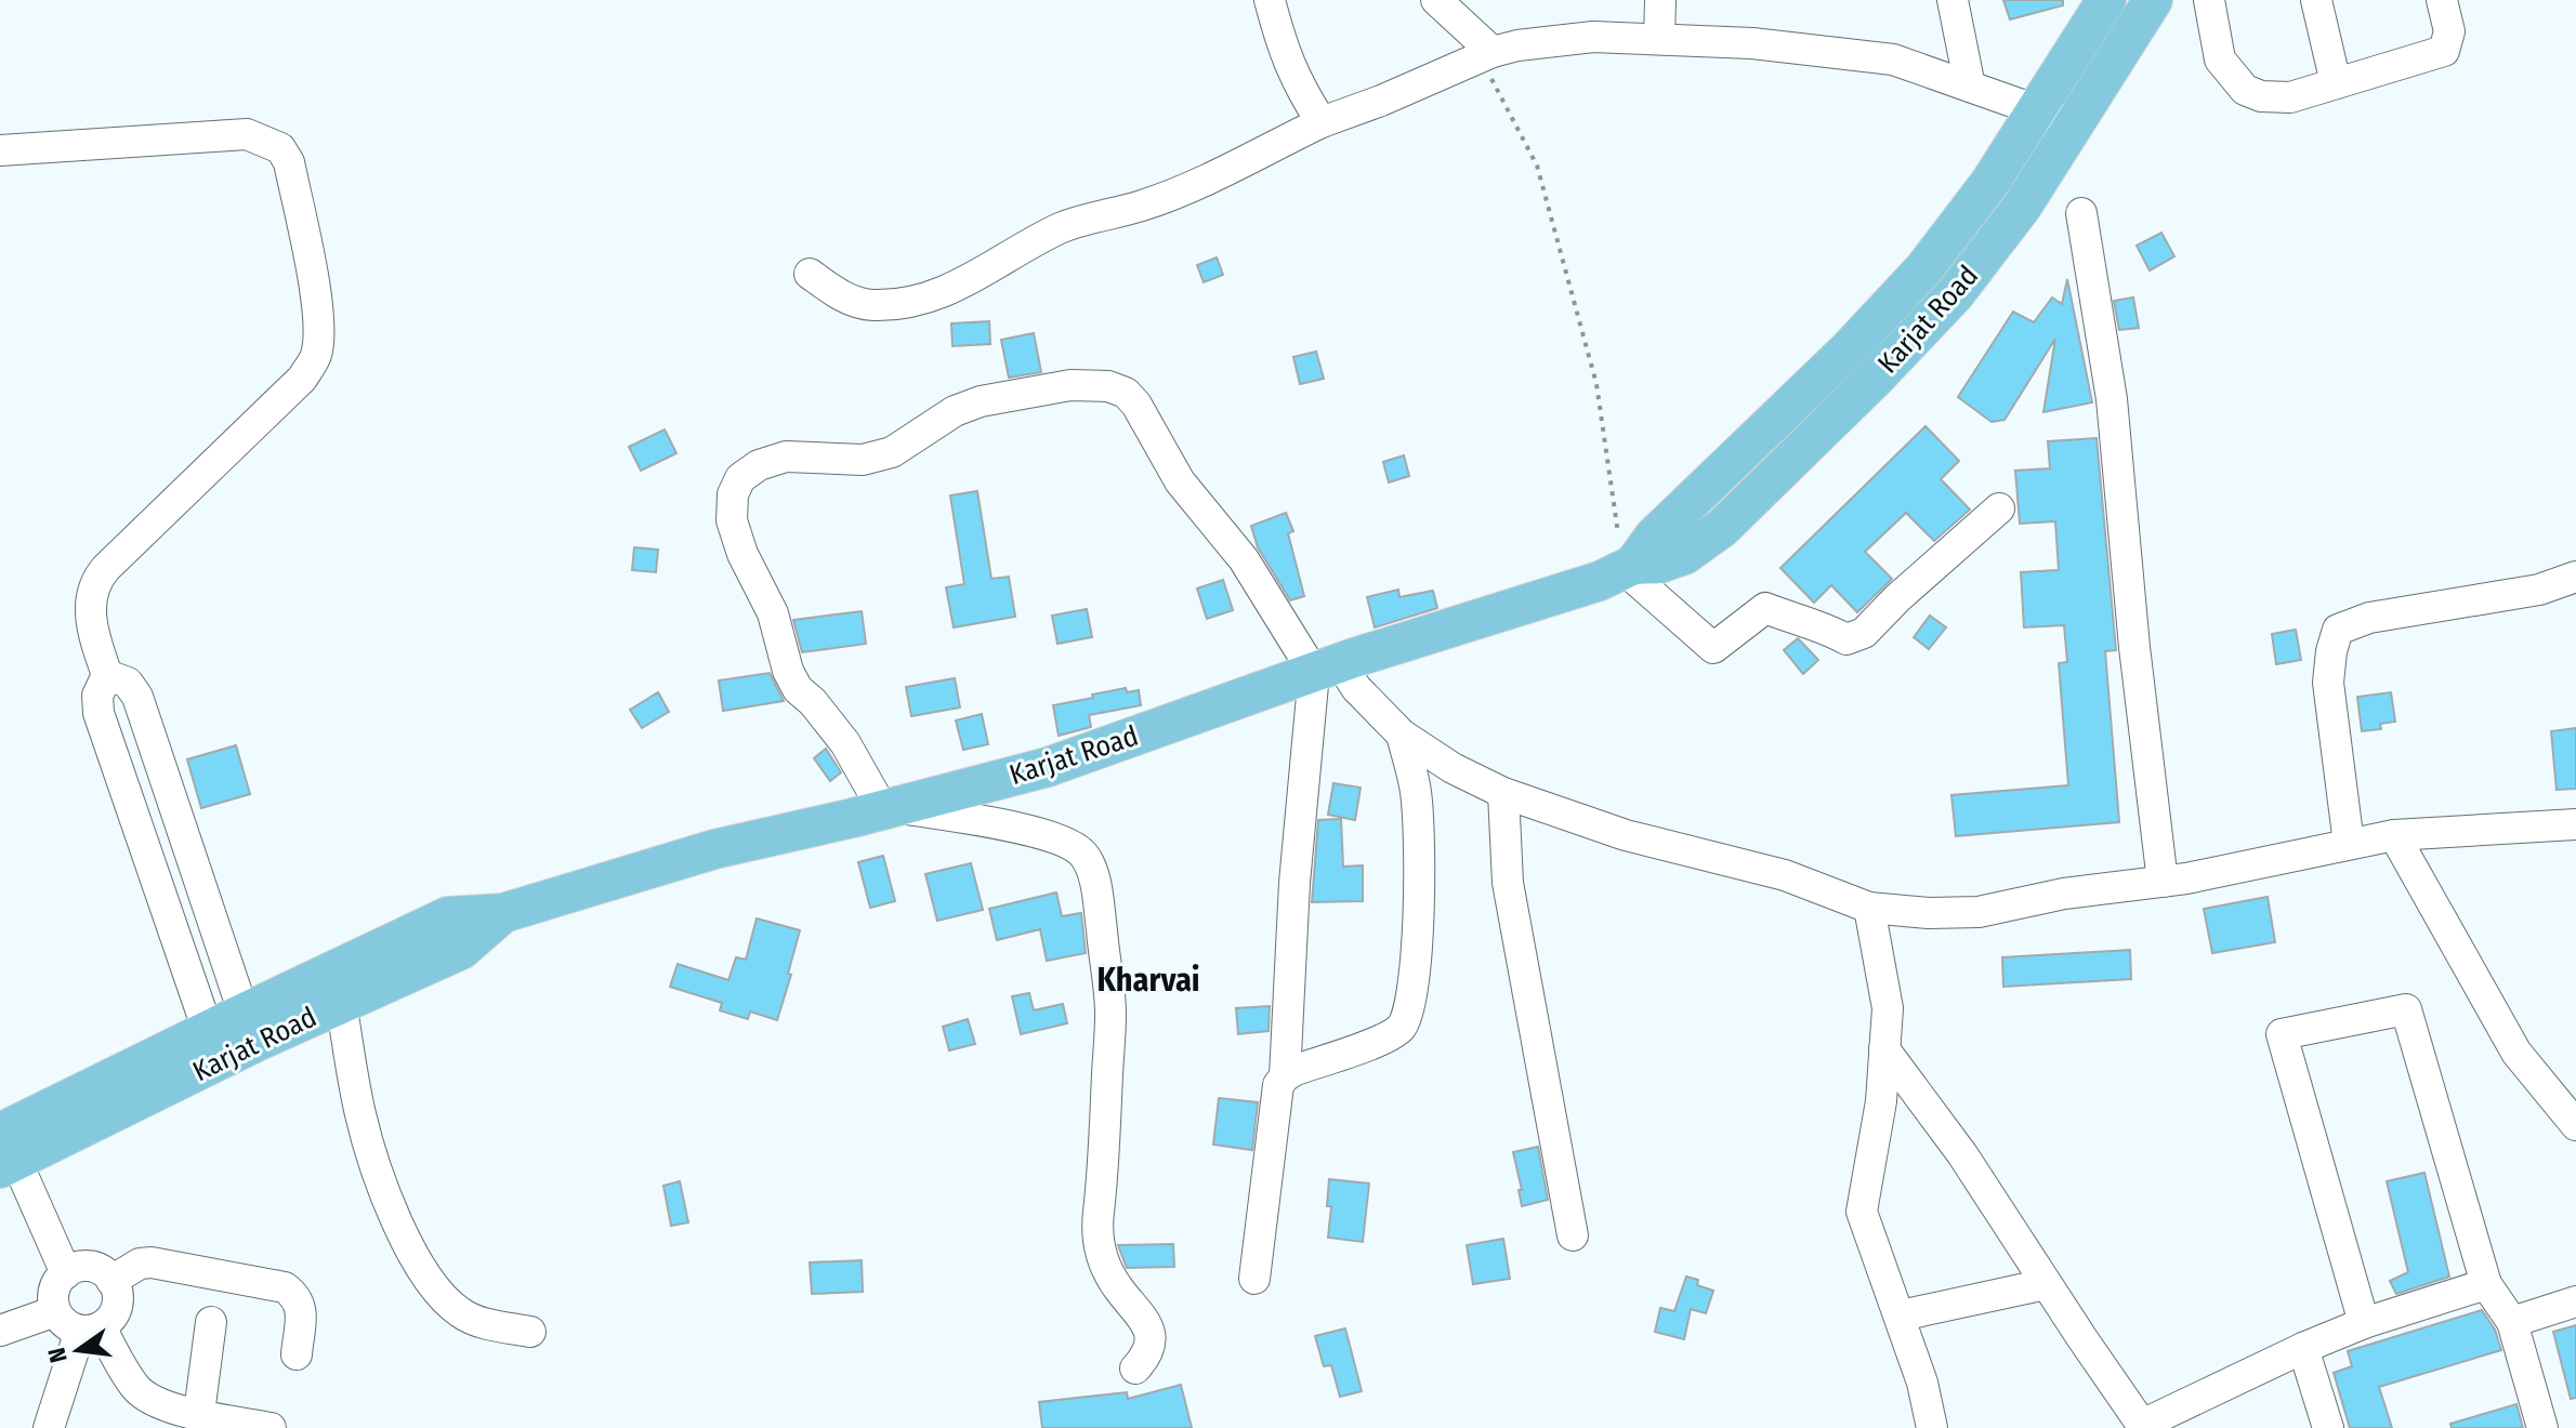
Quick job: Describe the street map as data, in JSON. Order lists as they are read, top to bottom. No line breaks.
{"streets":{"main road":["Karjat Road"]},"districts":["Kharvai"],"north":"left"}
